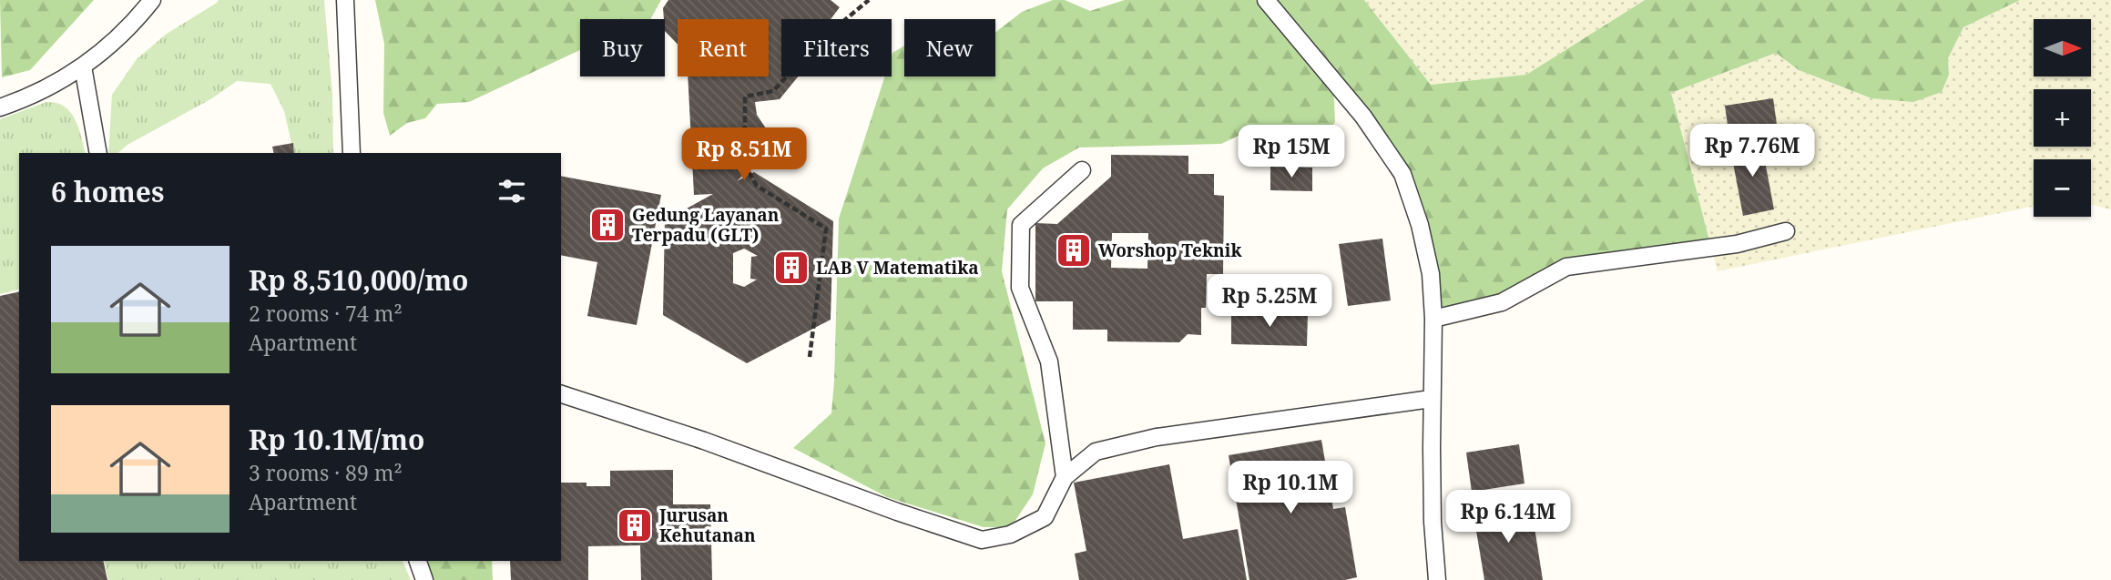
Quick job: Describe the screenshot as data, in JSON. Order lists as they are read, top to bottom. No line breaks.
{"places":{"building":["Gedung Layanan Terpadu (GLT)","Worshop Teknik","LAB V Matematika","Jurusan Kehutanan"]},"north":"right","page":{"map_buttons":["+","−"],"chip":["Buy","Rent","Filters","New"],"price":["Rp 7.76M","Rp 15M","Rp 8.51M","Rp 5.25M","Rp 10.1M","Rp 6.14M"],"heading":"6 homes","list":[{"name":"Rp 8,510,000/mo","note":"2 rooms · 74 m² · Apartment"},{"name":"Rp 10.1M/mo","note":"3 rooms · 89 m² · Apartment"}]}}
